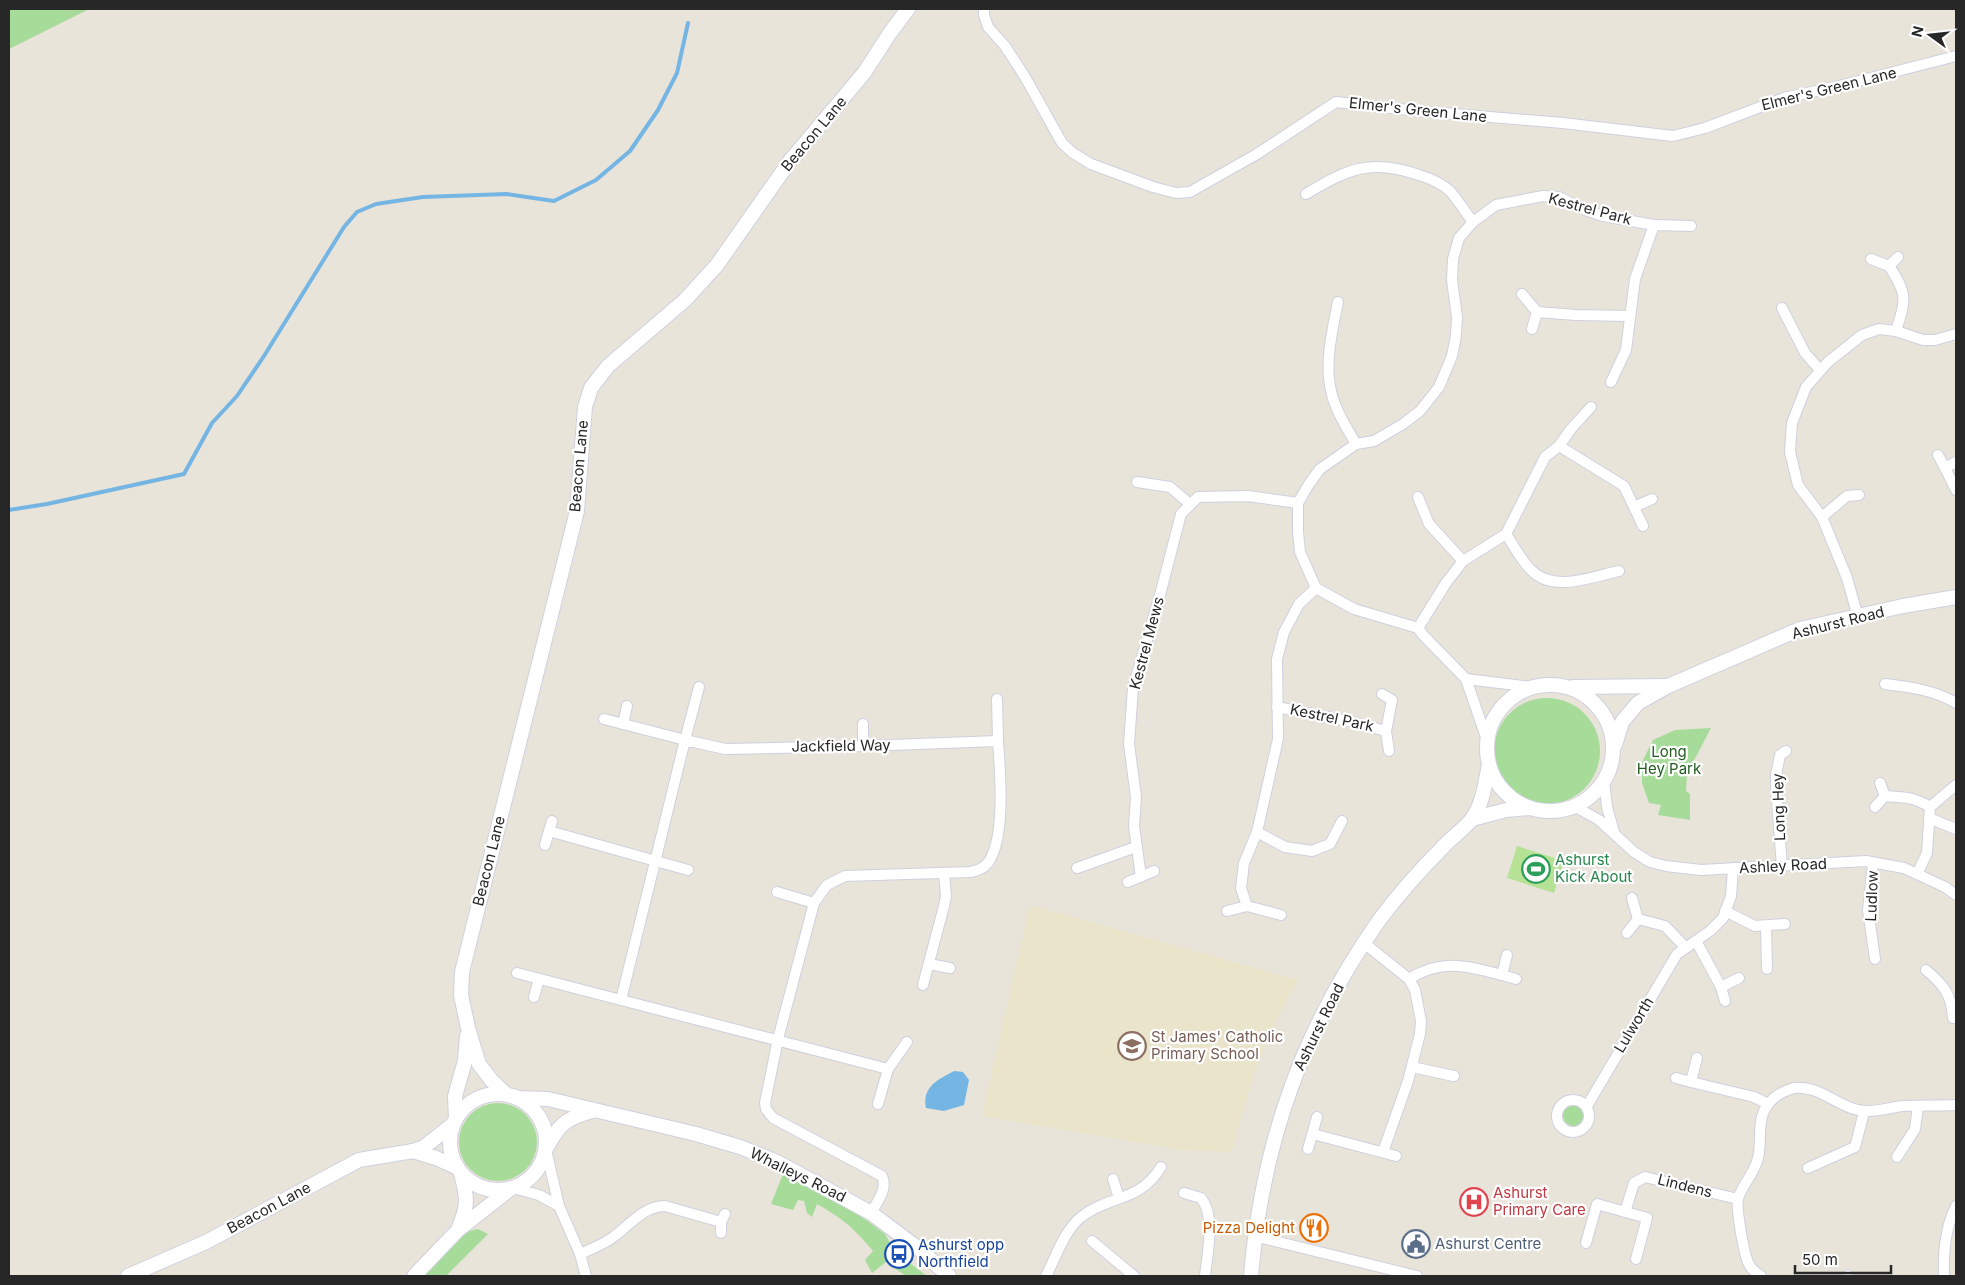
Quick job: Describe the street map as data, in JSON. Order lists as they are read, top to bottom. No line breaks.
{"streets":{"street":["Elmer's Green Lane","Beacon Lane","Kestrel Park","Ashurst Road","Kestrel Mews","Jackfield Way","Long Hey","Ashley Road","Ludlow","Lulworth","Whalleys Road","Lindens"]},"crossings":[["Beacon Lane","Whalleys Road"],["Ashurst Road","Ashley Road"],["Long Hey","Ashley Road"],["Ashley Road","Ludlow"],["Ashley Road","Lulworth"]],"parks":["Long Hey Park"],"places":{"sports":["Ashurst Kick About"],"school or university":["St James' Catholic Primary School"],"hospital":["Ashurst Primary Care"],"restaurant":["Pizza Delight"],"public building":["Ashurst Centre"],"bus stop":["Ashurst opp Northfield"]},"scale_bar":"50 m","north":"left"}
